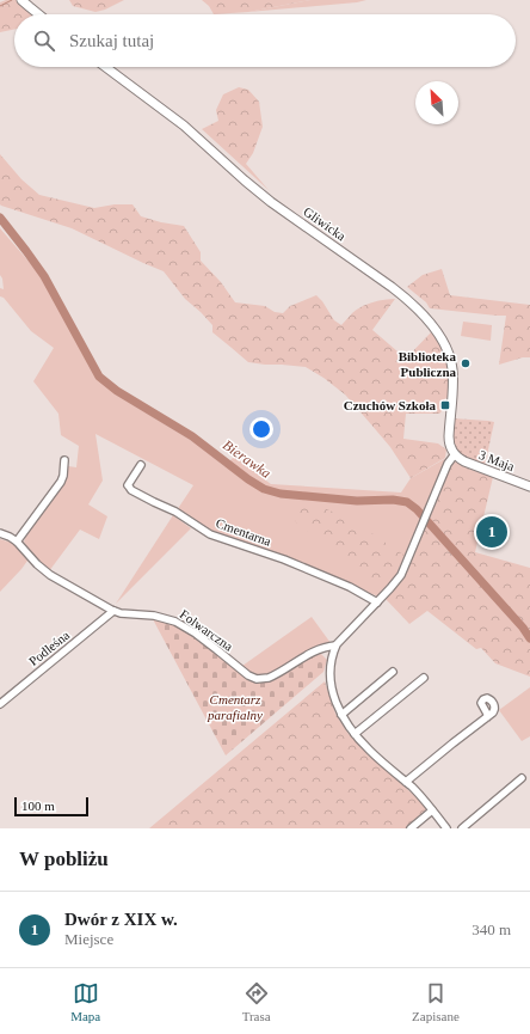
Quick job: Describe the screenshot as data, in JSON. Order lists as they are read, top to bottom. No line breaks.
{"streets":{"main road":["Gliwicka","3 Maja"],"street":["Cmentarna","Folwarczna","Podleśna"]},"crossings":[["Gliwicka","3 Maja"],["Folwarczna","Podleśna"]],"water":["Bierawka"],"parks":["Cmentarz parafialny"],"places":{"other":["Biblioteka Publiczna"],"transit":["Czuchów Szkoła"]},"scale_bar":"100 m","north":"top left","page":{"search":"Szukaj tutaj","pins":"1","scale":"100 m","heading":"W pobliżu","list":[{"mark":"1","name":"Dwór z XIX w.","note":"Miejsce","value":"340 m"}],"nav":["Mapa","Trasa","Zapisane"]}}
